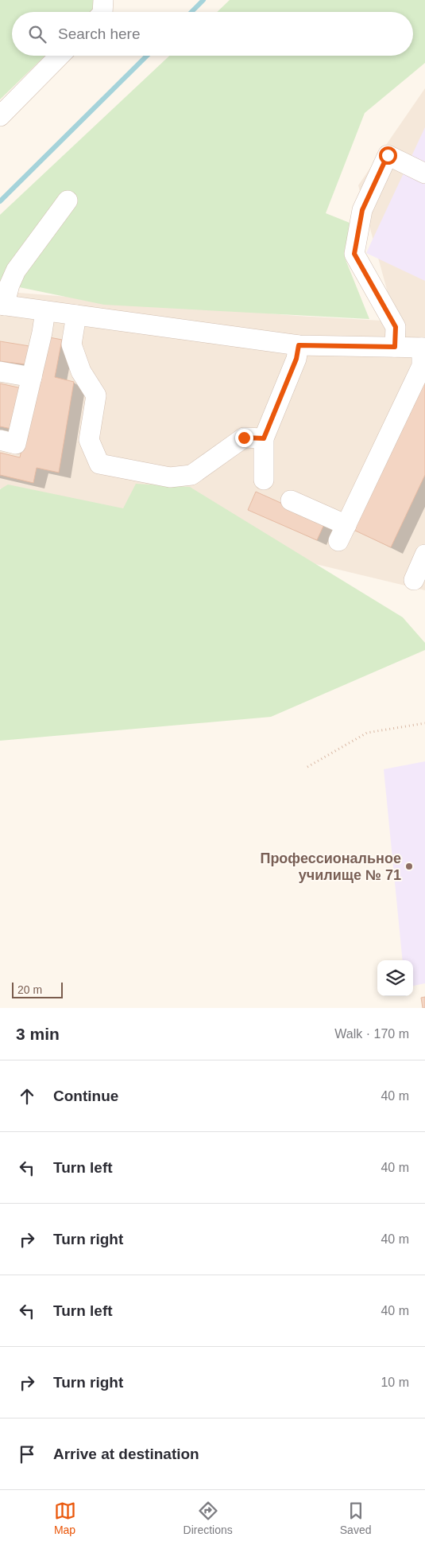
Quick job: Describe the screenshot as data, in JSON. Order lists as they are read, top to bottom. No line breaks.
{"places":["Профессиональное училище № 71"],"scale_bar":"20 m","page":{"search":"Search here","scale":"20 m","heading":["3 min","Walk · 170 m"],"list":[["Continue","40 m"],["Turn left","40 m"],["Turn right","40 m"],["Turn left","40 m"],["Turn right","10 m"],"Arrive at destination"],"nav":["Map","Directions","Saved"]}}
